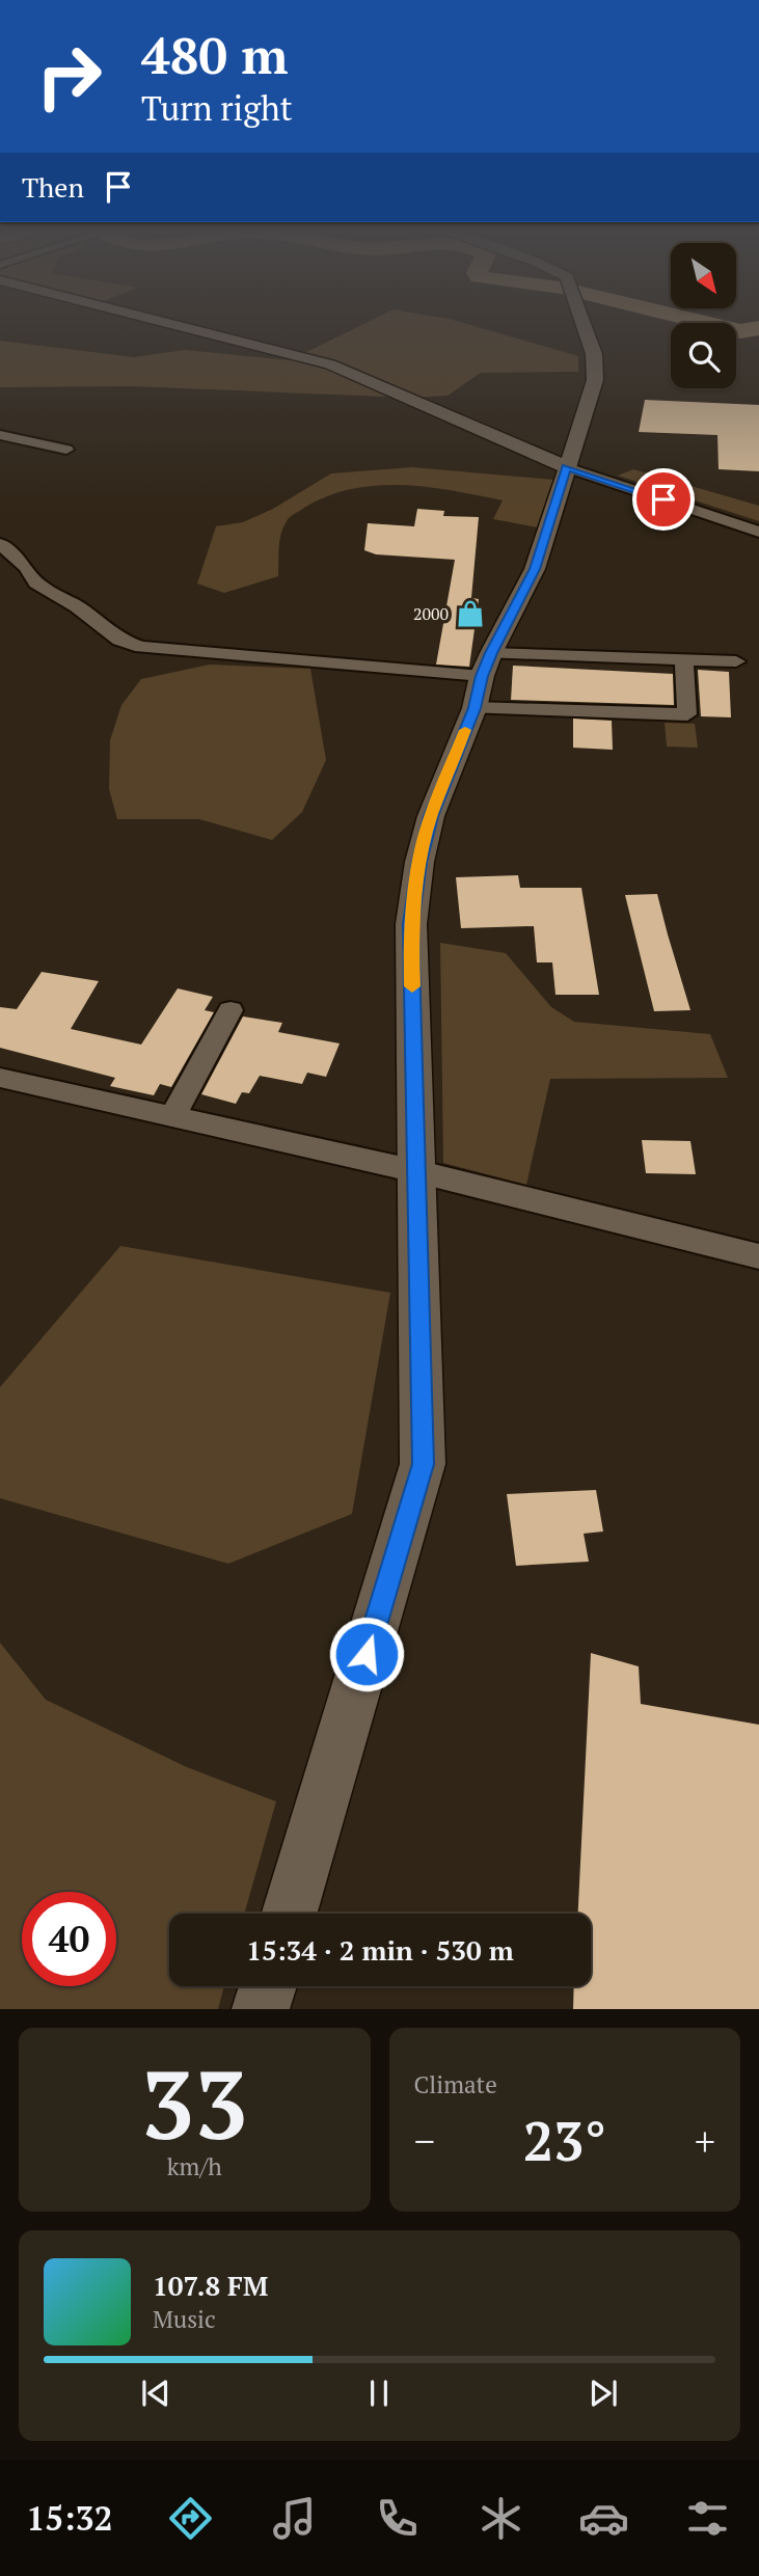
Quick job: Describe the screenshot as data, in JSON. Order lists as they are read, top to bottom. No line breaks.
{"places":{"shop":["2000"]},"north":"bottom right","page":{"turn":["480 m","Turn right"],"then":"Then","limit":"40","trip":"15:34 · 2 min · 530 m","tile":[["33","km/h"],"Climate"],"heat":["−","23°","+"],"song":["107.8 FM","Music"],"tabs":"15:32"}}
